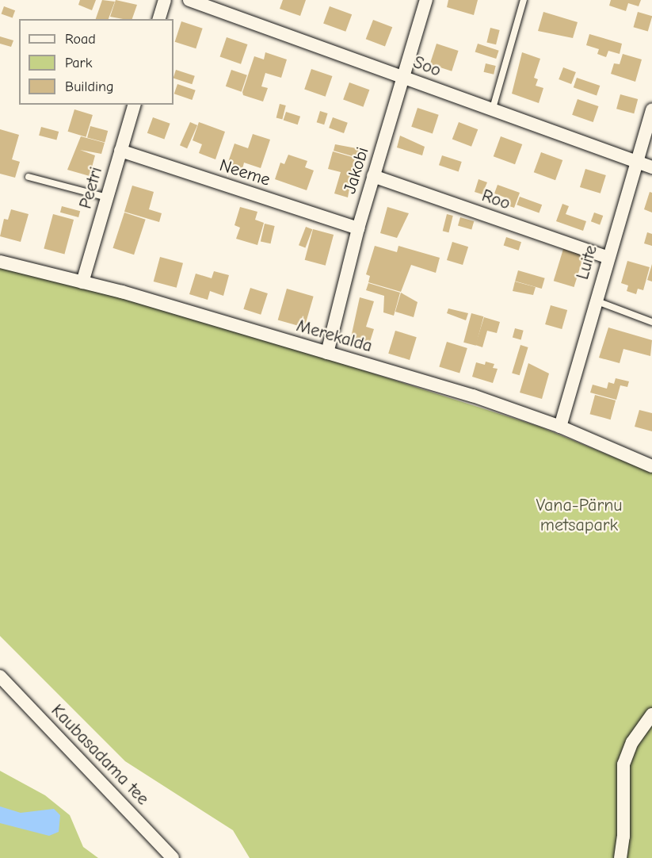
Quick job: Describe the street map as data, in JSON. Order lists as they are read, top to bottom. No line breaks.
{"streets":{"street":["Soo","Jakobi","Neeme","Peetri","Roo","Luite","Merekalda","Kaubasadama tee"]},"crossings":[["Soo","Jakobi"],["Soo","Luite"],["Jakobi","Neeme"],["Jakobi","Roo"],["Jakobi","Merekalda"],["Neeme","Peetri"],["Peetri","Merekalda"],["Roo","Luite"],["Luite","Merekalda"]],"parks":["Vana-Pärnu metsapark"],"legend":["Road","Park","Building"]}
